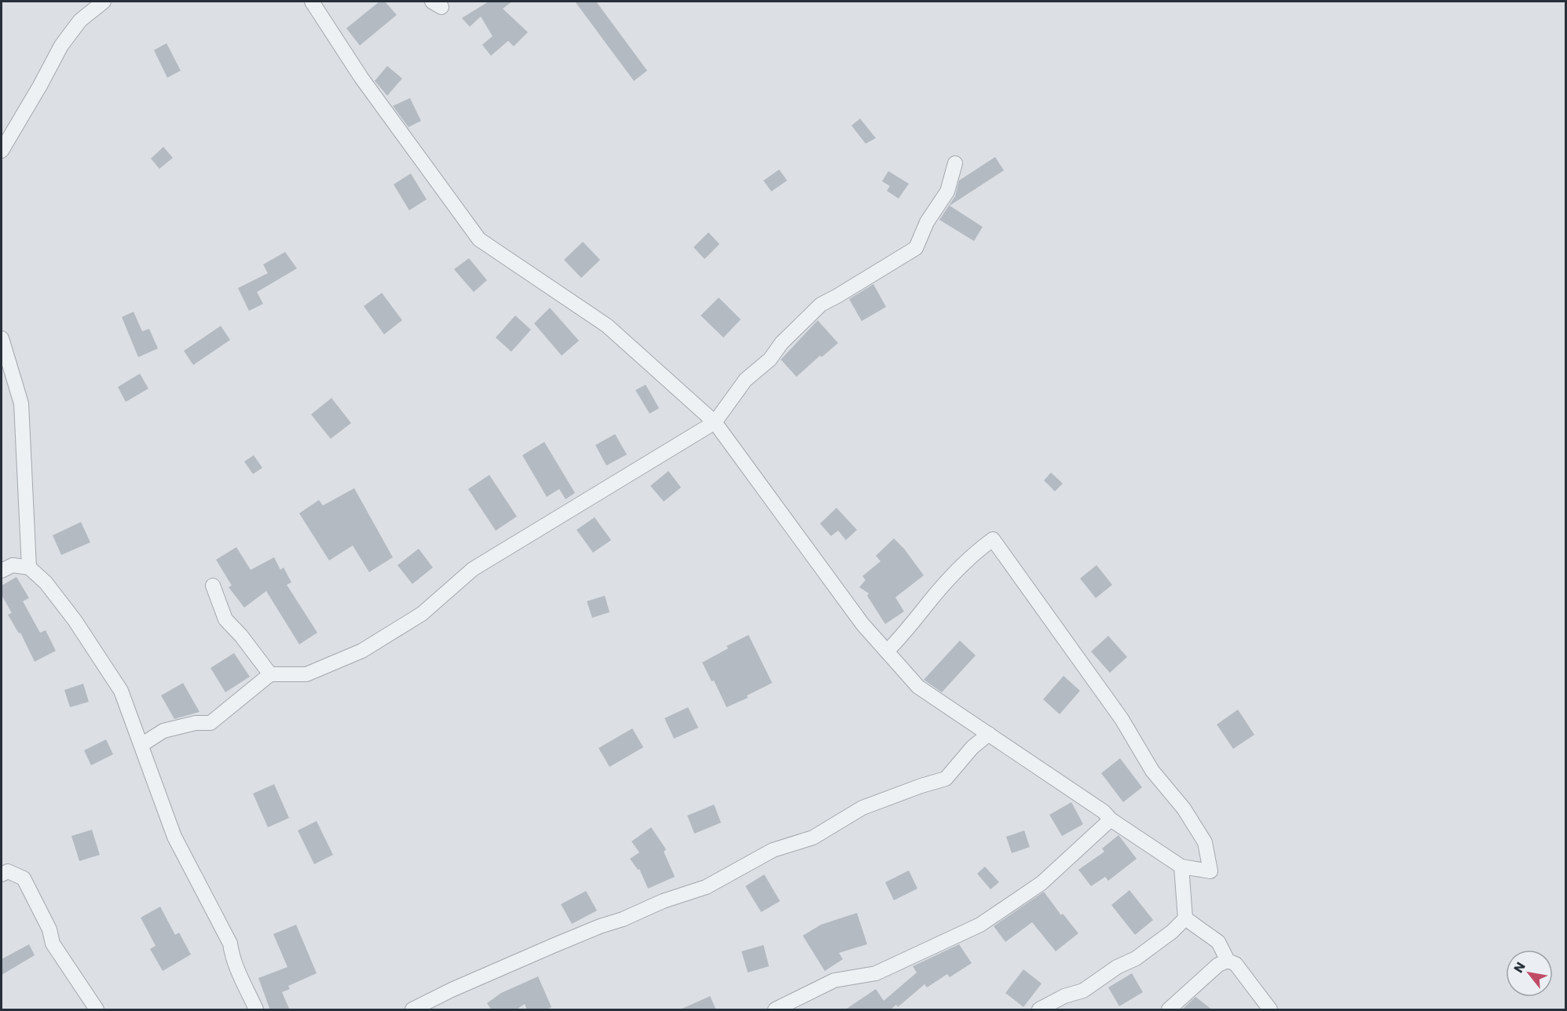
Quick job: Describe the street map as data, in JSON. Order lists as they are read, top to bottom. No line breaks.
{"north":"top left"}
